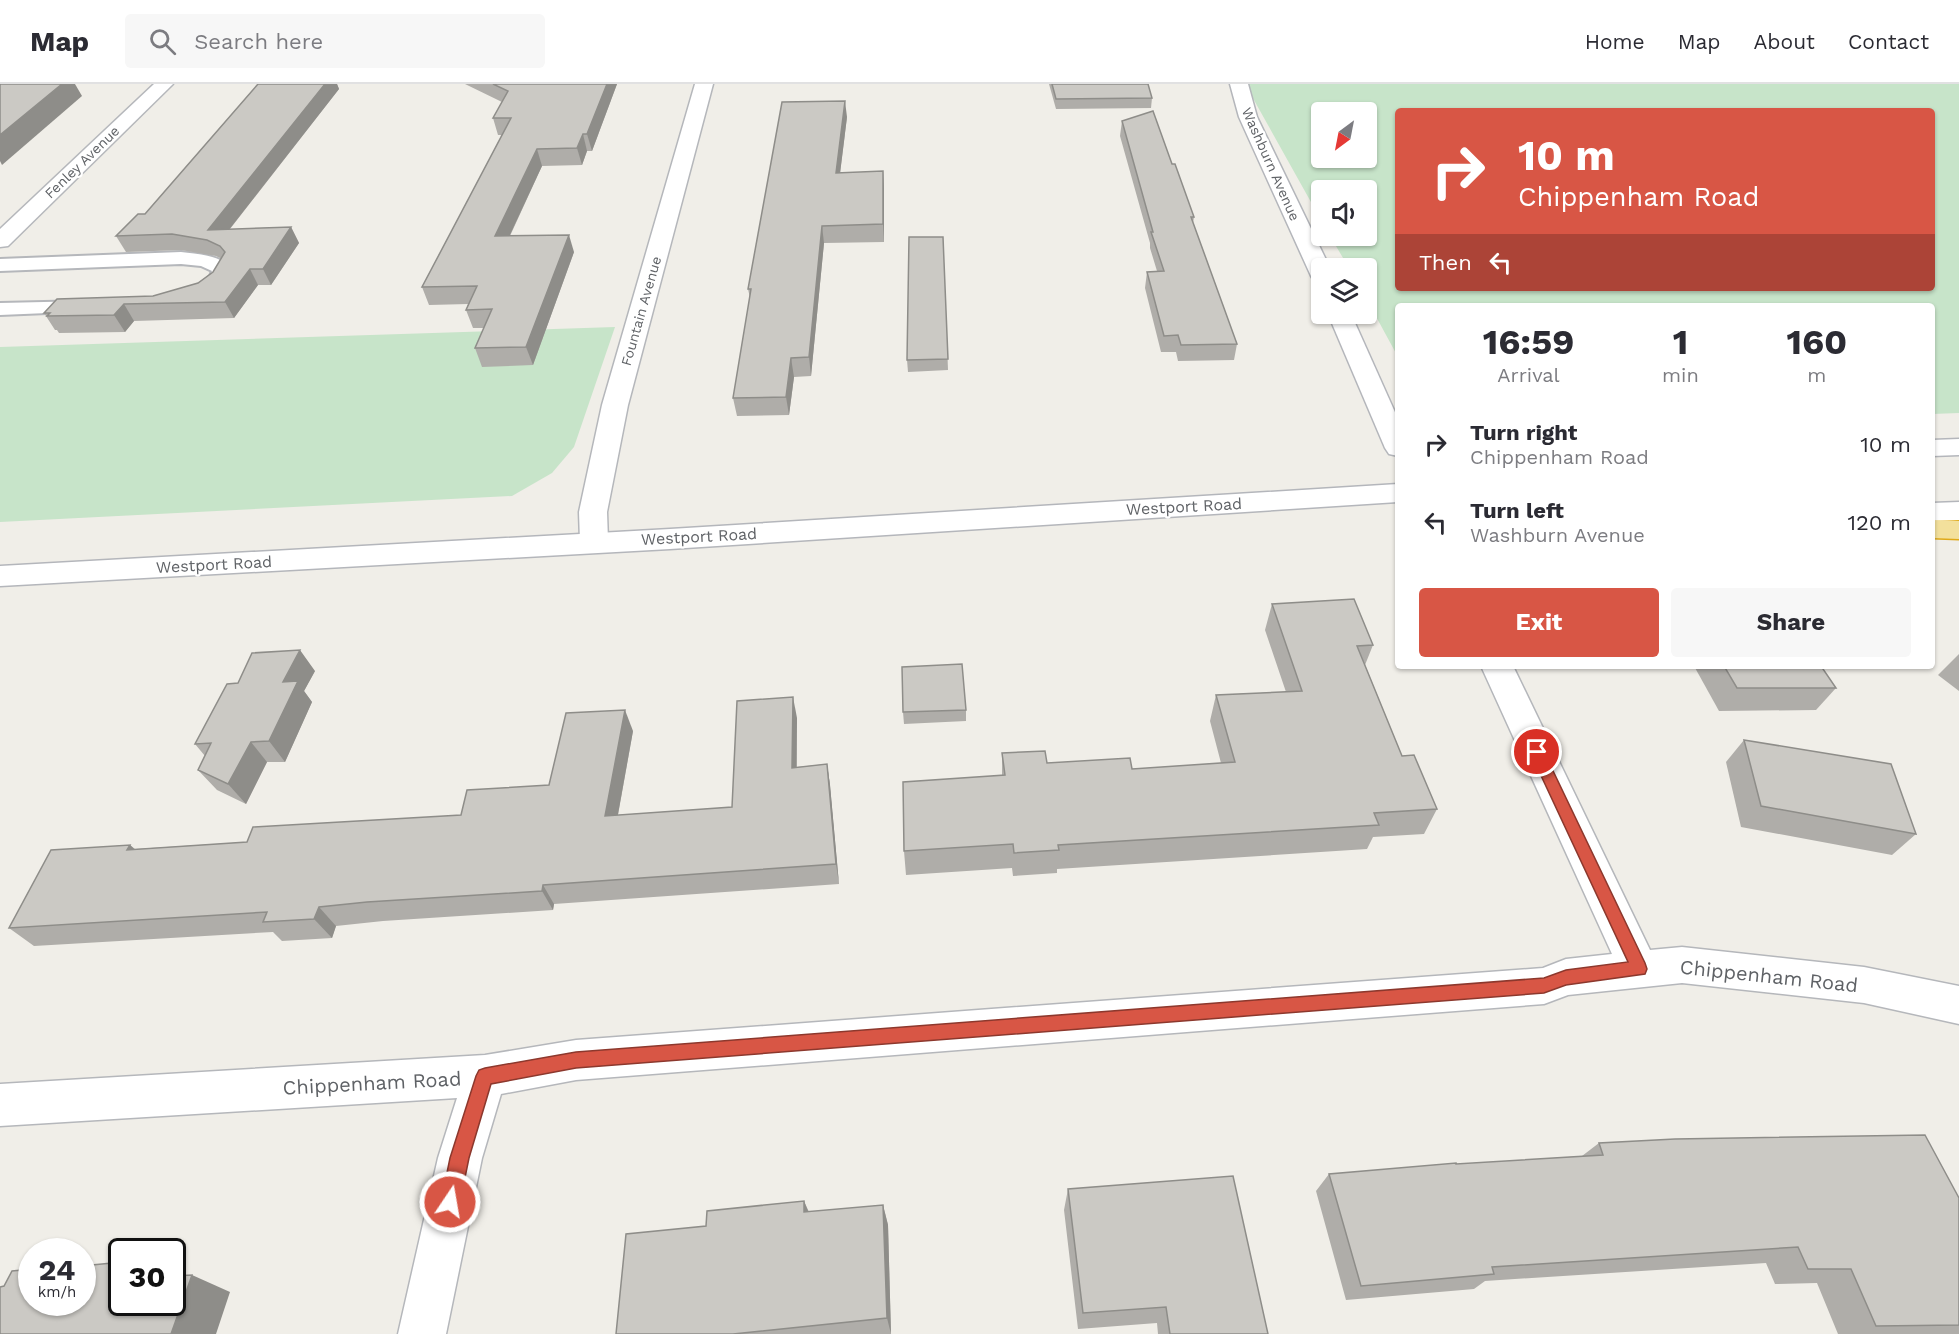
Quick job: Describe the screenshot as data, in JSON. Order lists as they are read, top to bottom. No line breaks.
{"streets":{"street":["Fenley Avenue","Washburn Avenue","Fountain Avenue","Westport Road","Chippenham Road"]},"crossings":[["Fountain Avenue","Westport Road"]],"north":"bottom left","page":{"header":"Map","search":"Search here","nav":["Home","Map","About","Contact"],"turn":["10 m","Chippenham Road"],"then":"Then","eta":["16:59","Arrival","1","min","160","m"],"list":[{"name":"Turn right","note":"Chippenham Road","value":"10 m"},{"name":"Turn left","note":"Washburn Avenue","value":"120 m"}],"buttons":["Exit","Share"],"speed":"24 km/h","limit":"30"}}
